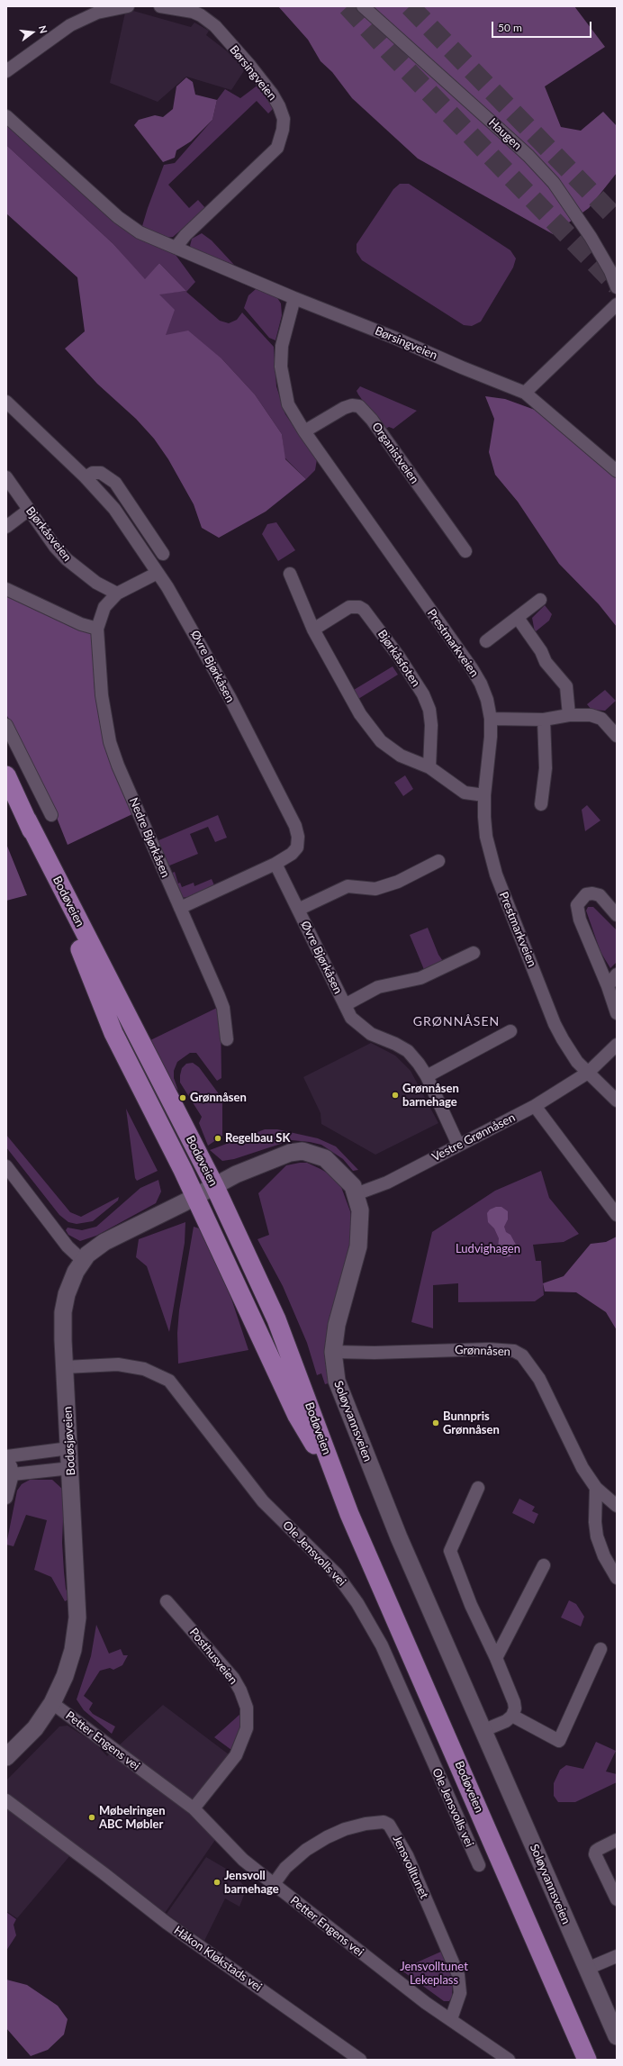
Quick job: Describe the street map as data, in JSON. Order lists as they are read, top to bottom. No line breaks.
{"streets":{"main road":["Bodøveien"],"street":["Børsingveien","Haugen","Organistveien","Bjørkåsveien","Prestmarkveien","Bjørkåsfoten","Øvre Bjørkåsen","Nedre Bjørkåsen","Vestre Grønnåsen","Grønnåsen","Soløyvannsveien","Bodøsjøveien","Ole Jensvolls vei","Posthusveien","Petter Engens vei","Jensvolltunet","Håkon Kløkstads vei"]},"crossings":[["Børsingveien","Prestmarkveien"],["Organistveien","Prestmarkveien"],["Bjørkåsveien","Nedre Bjørkåsen"],["Prestmarkveien","Vestre Grønnåsen"],["Øvre Bjørkåsen","Nedre Bjørkåsen"],["Øvre Bjørkåsen","Vestre Grønnåsen"],["Bodøveien","Soløyvannsveien"],["Bodøveien","Bodøsjøveien"],["Vestre Grønnåsen","Soløyvannsveien"],["Grønnåsen","Soløyvannsveien"],["Soløyvannsveien","Bodøsjøveien"],["Bodøsjøveien","Ole Jensvolls vei"],["Bodøsjøveien","Petter Engens vei"],["Posthusveien","Petter Engens vei"],["Petter Engens vei","Jensvolltunet"]],"districts":["GRØNNÅSEN"],"parks":["Ludvighagen","Jensvolltunet Lekeplass"],"places":["Grønnåsen barnehage","Grønnåsen","Regelbau SK","Bunnpris Grønnåsen","Møbelringen ABC Møbler","Jensvoll barnehage"],"scale_bar":"50 m","north":"right"}
